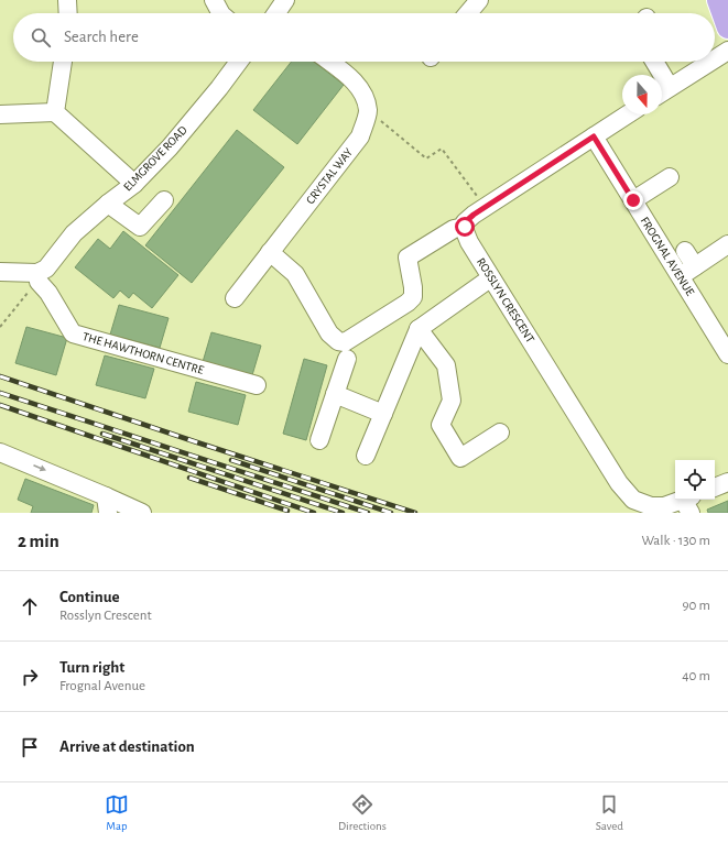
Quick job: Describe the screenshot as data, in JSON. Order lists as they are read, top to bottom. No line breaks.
{"streets":{"street":["ELMGROVE ROAD","CRYSTAL WAY","FROGNAL AVENUE","ROSSLYN CRESCENT","THE HAWTHORN CENTRE"]},"crossings":[["ELMGROVE ROAD","THE HAWTHORN CENTRE"]],"north":"bottom","page":{"search":"Search here","heading":["2 min","Walk · 130 m"],"list":[["Continue","Rosslyn Crescent","90 m"],["Turn right","Frognal Avenue","40 m"],"Arrive at destination"],"nav":["Map","Directions","Saved"]}}
